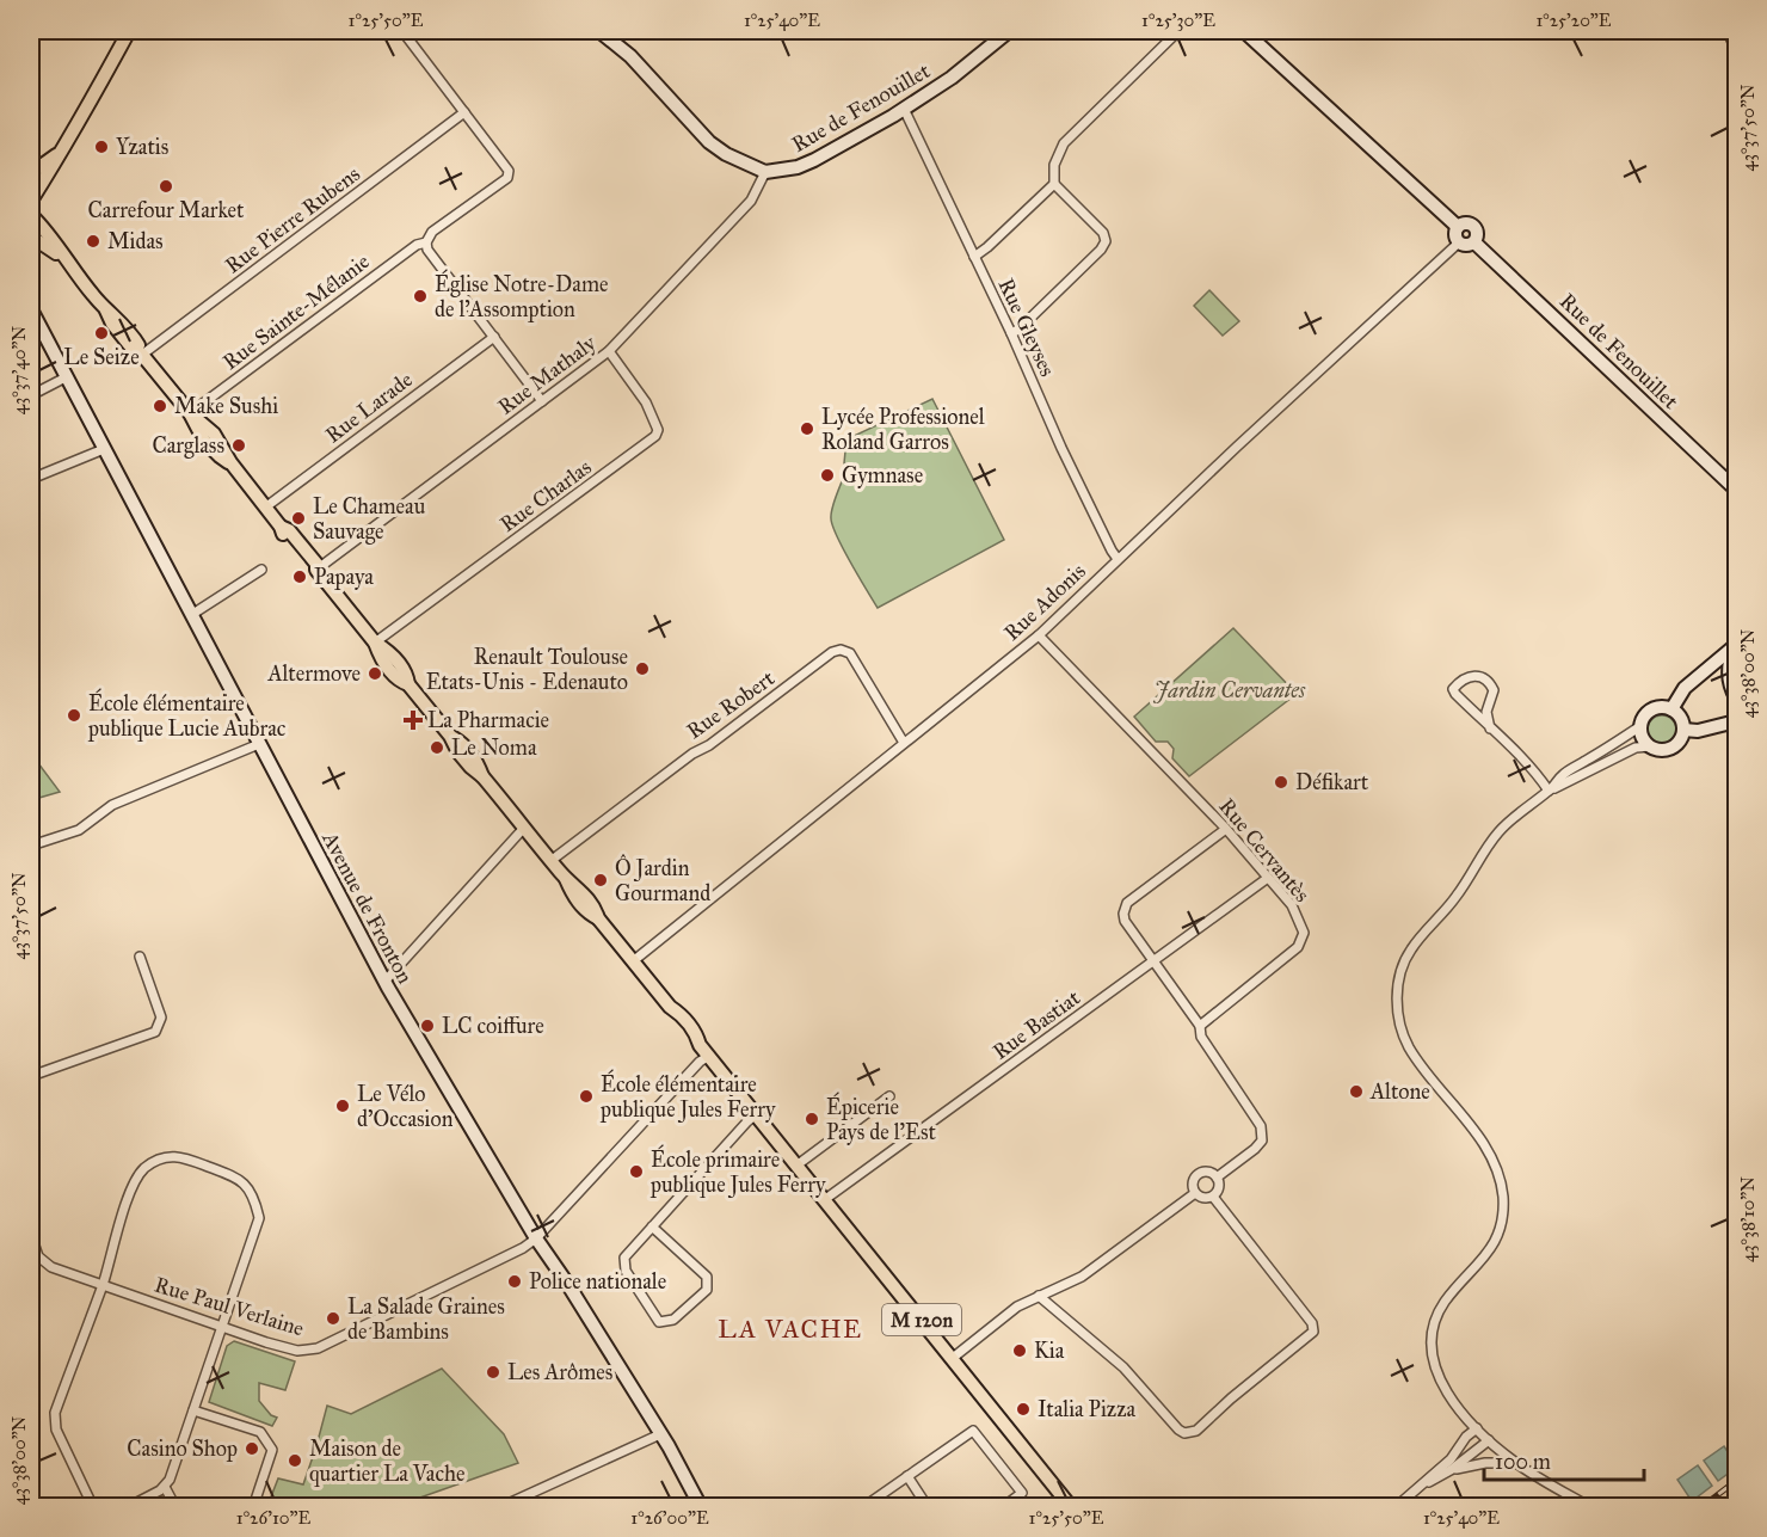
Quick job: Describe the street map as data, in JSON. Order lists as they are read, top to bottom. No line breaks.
{"streets":{"main road":["M 120n"],"street":["Rue de Fenouillet","Rue Pierre Rubens","Rue Sainte-Mélanie","Rue Gleyses","Rue Mathaly","Rue Larade","Rue Charlas","Rue Adonis","Rue Robert","Rue Cervantès","Avenue de Fronton","Rue Bastiat","Rue Paul Verlaine"]},"crossings":[["Rue de Fenouillet","Rue Gleyses"],["Rue de Fenouillet","Rue Mathaly"],["Rue de Fenouillet","Rue Adonis"],["Rue Pierre Rubens","Rue Sainte-Mélanie"],["Rue Pierre Rubens","M 120n"],["Rue Sainte-Mélanie","M 120n"],["Rue Gleyses","Rue Adonis"],["Rue Mathaly","Rue Charlas"],["Rue Mathaly","M 120n"],["Rue Larade","M 120n"],["Rue Charlas","M 120n"],["Rue Adonis","Rue Robert"],["Rue Adonis","Rue Cervantès"],["Rue Adonis","M 120n"],["Rue Robert","M 120n"],["Rue Cervantès","Rue Bastiat"],["Avenue de Fronton","Rue Paul Verlaine"],["Rue Bastiat","M 120n"],["Rue Paul Verlaine","M 120n"]],"districts":["LA VACHE"],"parks":["Jardin Cervantes"],"places":{"other":["Yzatis","Carrefour Market","Midas","Église Notre-Dame de l'Assomption","Le Seize","Make Sushi","Lycée Professionel Roland Garros","Carglass","Gymnase","Le Chameau Sauvage","Papaya","Renault Toulouse Etats-Unis - Edenauto","Altermove","École élémentaire publique Lucie Aubrac","Le Noma","Défikart","Ô Jardin Gourmand","LC coiffure","Altone","École élémentaire publique Jules Ferry","Le Vélo d'Occasion","Épicerie Pays de l'Est","École primaire publique Jules Ferry","Police nationale","La Salade Graines de Bambins","Kia","Les Arômes","Italia Pizza","Casino Shop","Maison de quartier La Vache"],"health":["La Pharmacie"]},"scale_bar":"100 m","coordinates":["1°25'50\"E","1°25'40\"E","1°25'30\"E","1°25'20\"E","43°37'50\"N","43°37'40\"N","43°38'00\"N","43°38'10\"N","1°26'10\"E","1°26'00\"E"]}
